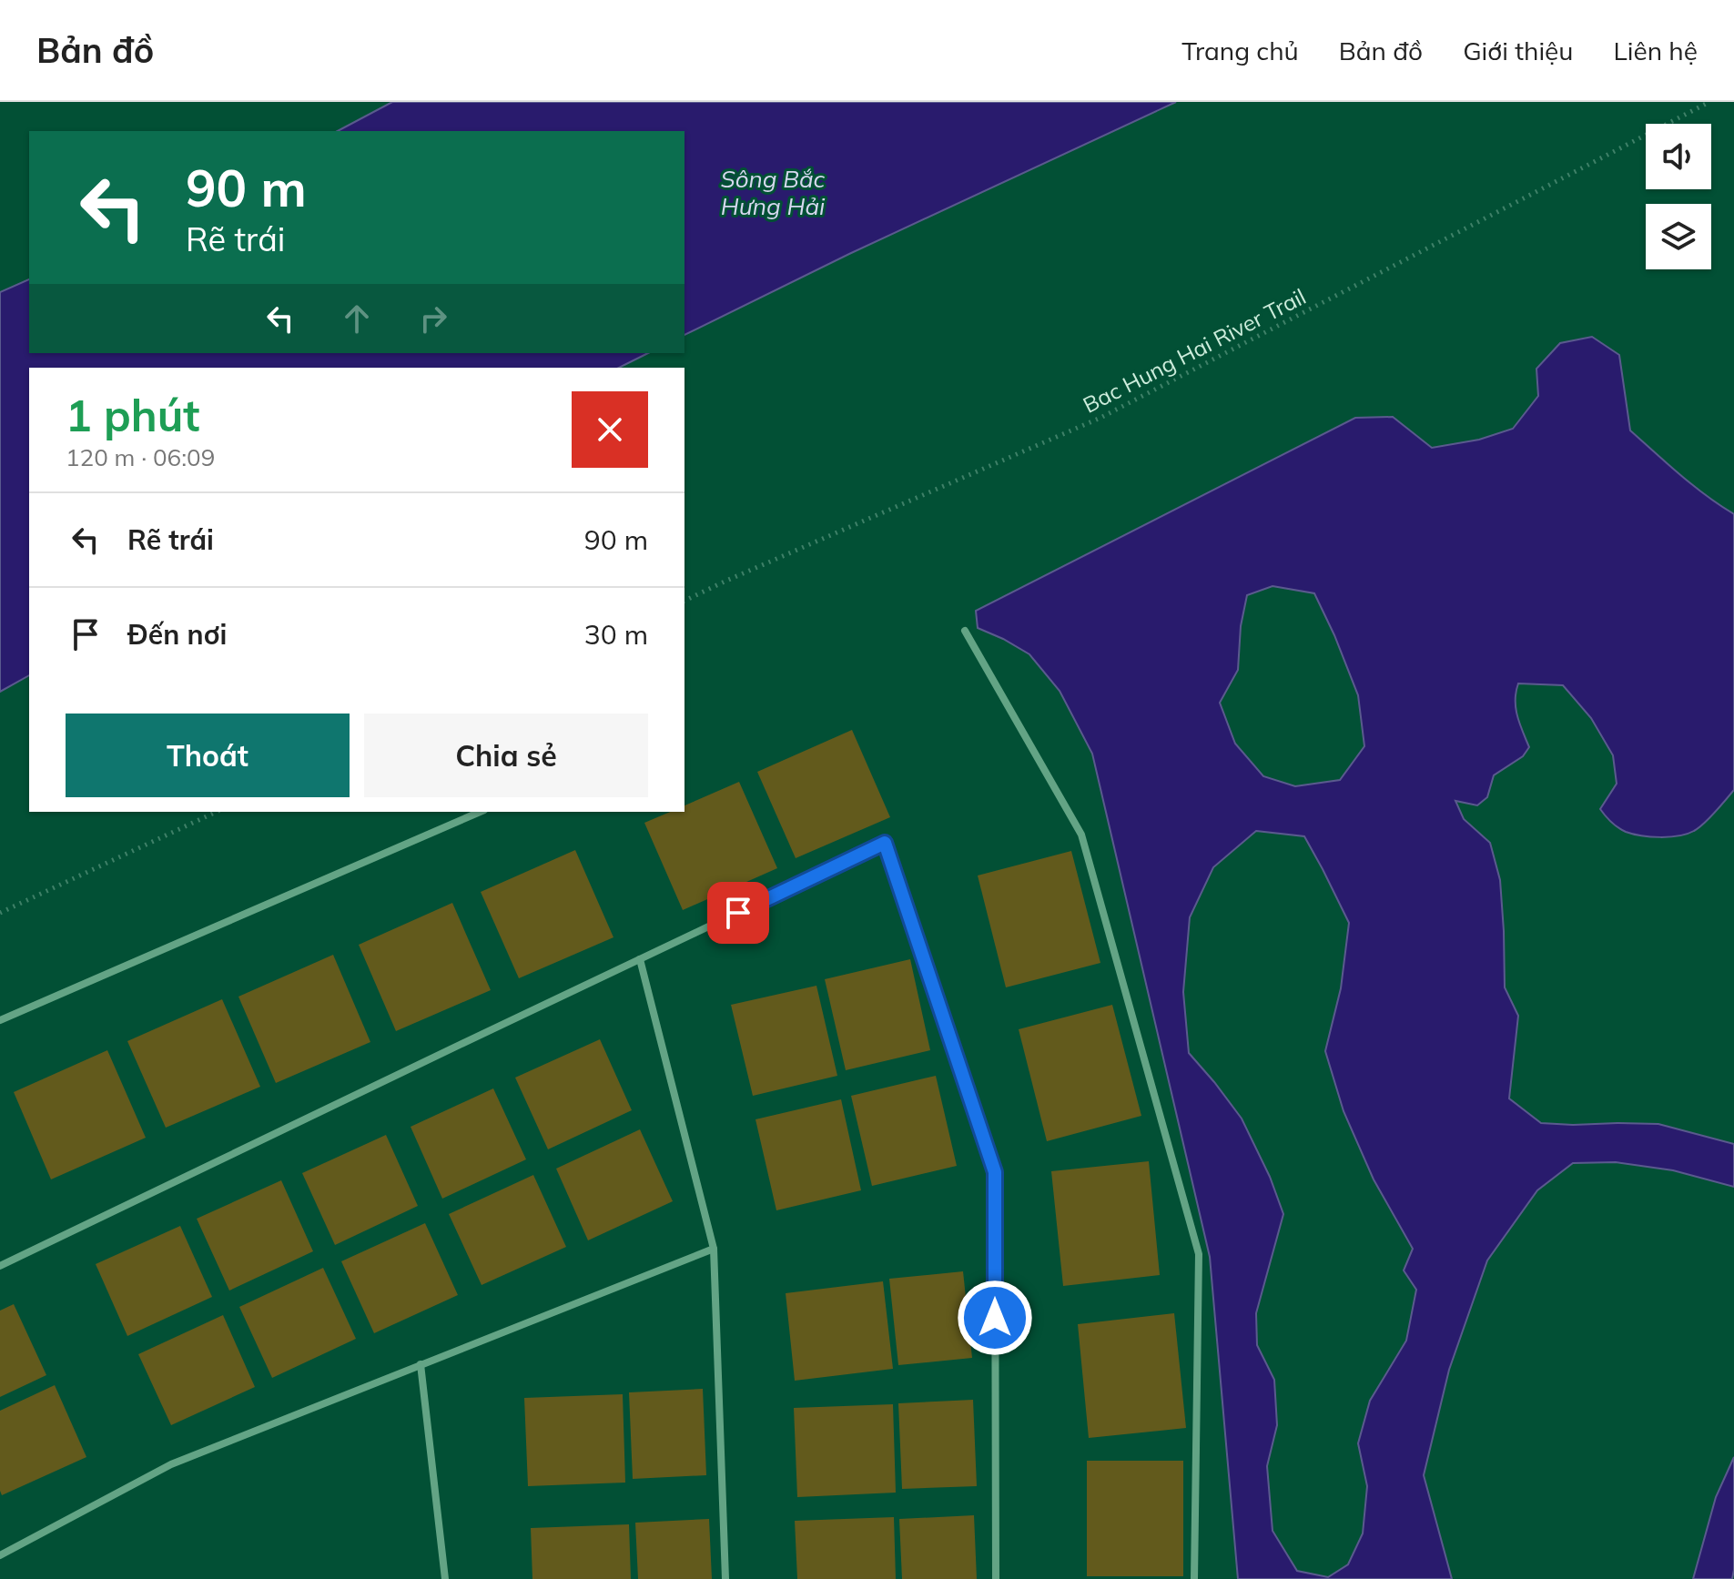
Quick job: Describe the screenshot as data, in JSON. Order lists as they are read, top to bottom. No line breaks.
{"streets":{"path":["Bac Hung Hai River Trail"]},"water":["Sông Bắc Hưng Hải"],"page":{"header":"Bản đồ","nav":["Trang chủ","Bản đồ","Giới thiệu","Liên hệ"],"turn":["90 m","Rẽ trái"],"heading":["1 phút","120 m · 06:09"],"list":[{"name":"Rẽ trái","value":"90 m"},{"name":"Đến nơi","value":"30 m"}],"buttons":["Thoát","Chia sẻ"]}}
